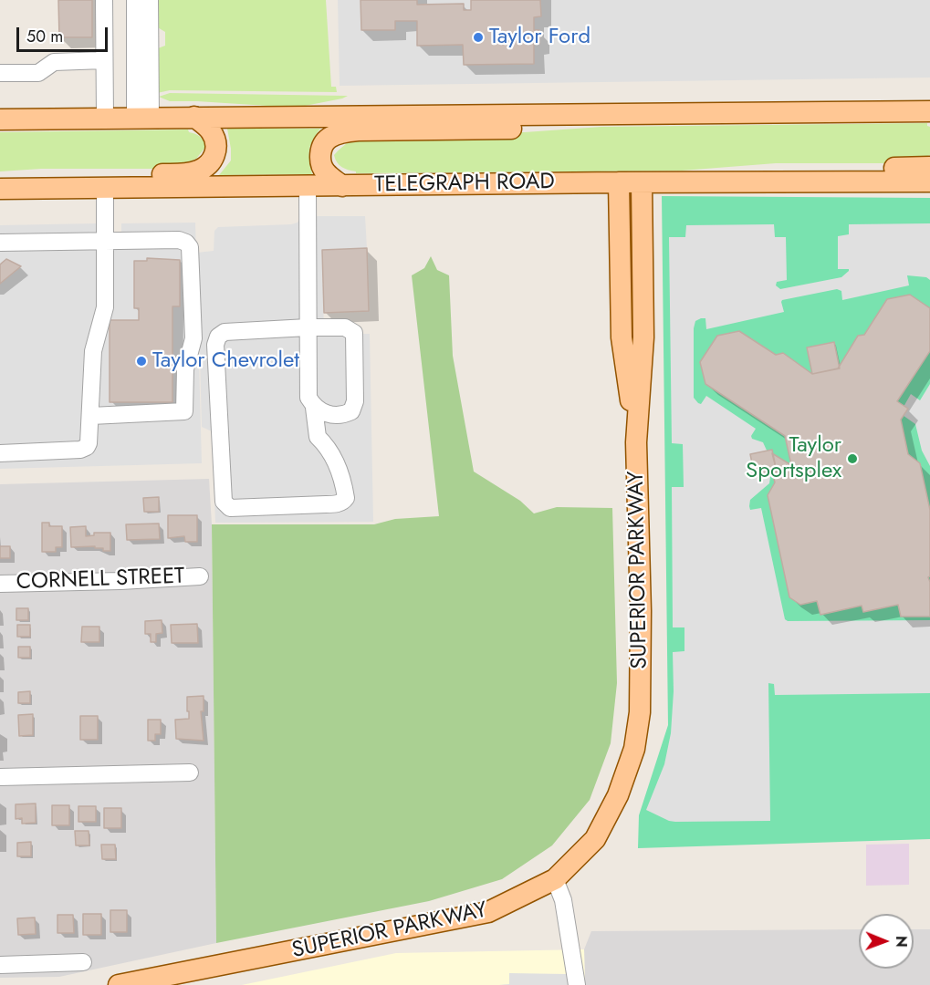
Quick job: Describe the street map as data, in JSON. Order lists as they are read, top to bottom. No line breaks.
{"streets":{"main road":["TELEGRAPH ROAD","SUPERIOR PARKWAY"],"street":["CORNELL STREET"]},"crossings":[["TELEGRAPH ROAD","SUPERIOR PARKWAY"]],"places":["Taylor Ford","Taylor Chevrolet","Taylor Sportsplex"],"scale_bar":"50 m","north":"right"}
